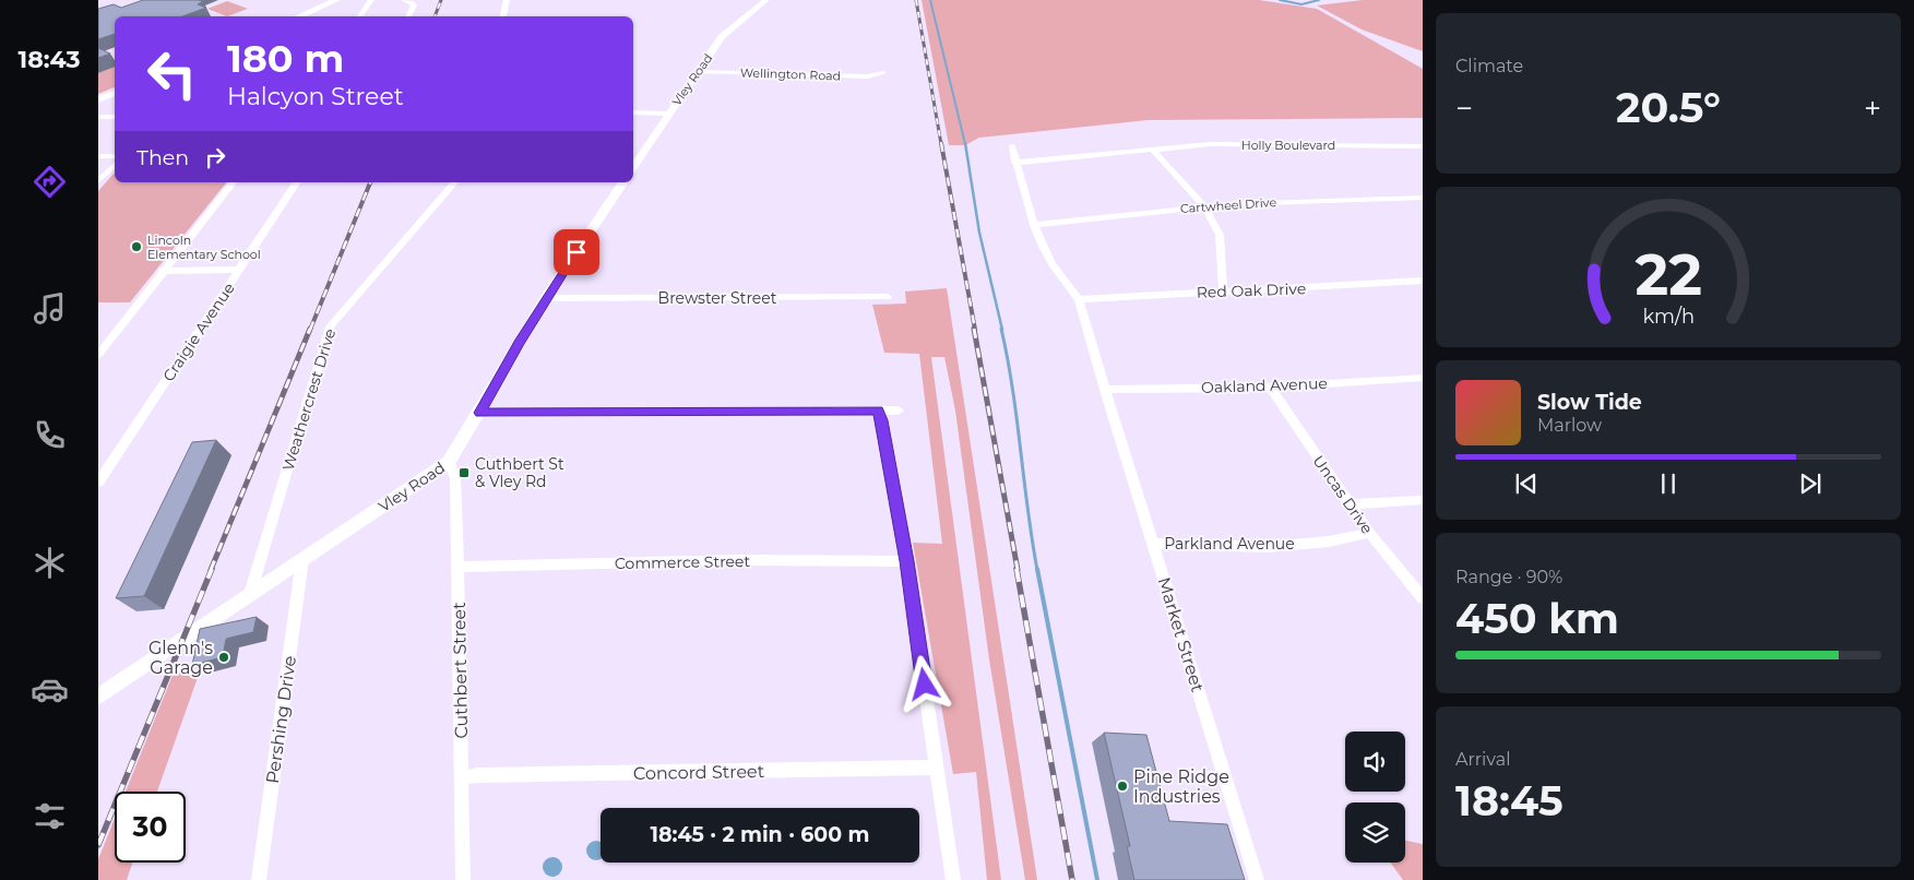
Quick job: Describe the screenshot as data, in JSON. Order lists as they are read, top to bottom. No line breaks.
{"streets":{"street":["Wellington Road","Vley Road","Holly Boulevard","Cartwheel Drive","Red Oak Drive","Brewster Street","Craigie Avenue","Oakland Avenue","Weathercrest Drive","Uncas Drive","Parkland Avenue","Commerce Street","Market Street","Cuthbert Street","Pershing Drive","Concord Street"]},"crossings":[["Wellington Road","Vley Road"],["Vley Road","Brewster Street"],["Vley Road","Weathercrest Drive"],["Vley Road","Cuthbert Street"],["Vley Road","Pershing Drive"],["Red Oak Drive","Market Street"],["Oakland Avenue","Uncas Drive"],["Oakland Avenue","Market Street"],["Uncas Drive","Parkland Avenue"],["Parkland Avenue","Market Street"],["Commerce Street","Cuthbert Street"],["Cuthbert Street","Concord Street"]],"places":{"other":["Lincoln Elementary School","Glenn's Garage","Pine Ridge Industries"],"transit":["Cuthbert St & Vley Rd"]},"page":{"tabs":"18:43","tile":["Climate",["Range · 90%","450 km"],["Arrival","18:45"]],"turn":["180 m","Halcyon Street"],"heat":["−","20.5°","+"],"then":"Then","song":["Slow Tide","Marlow"],"limit":"30","trip":"18:45 · 2 min · 600 m","gauge":["22","km/h"]}}
